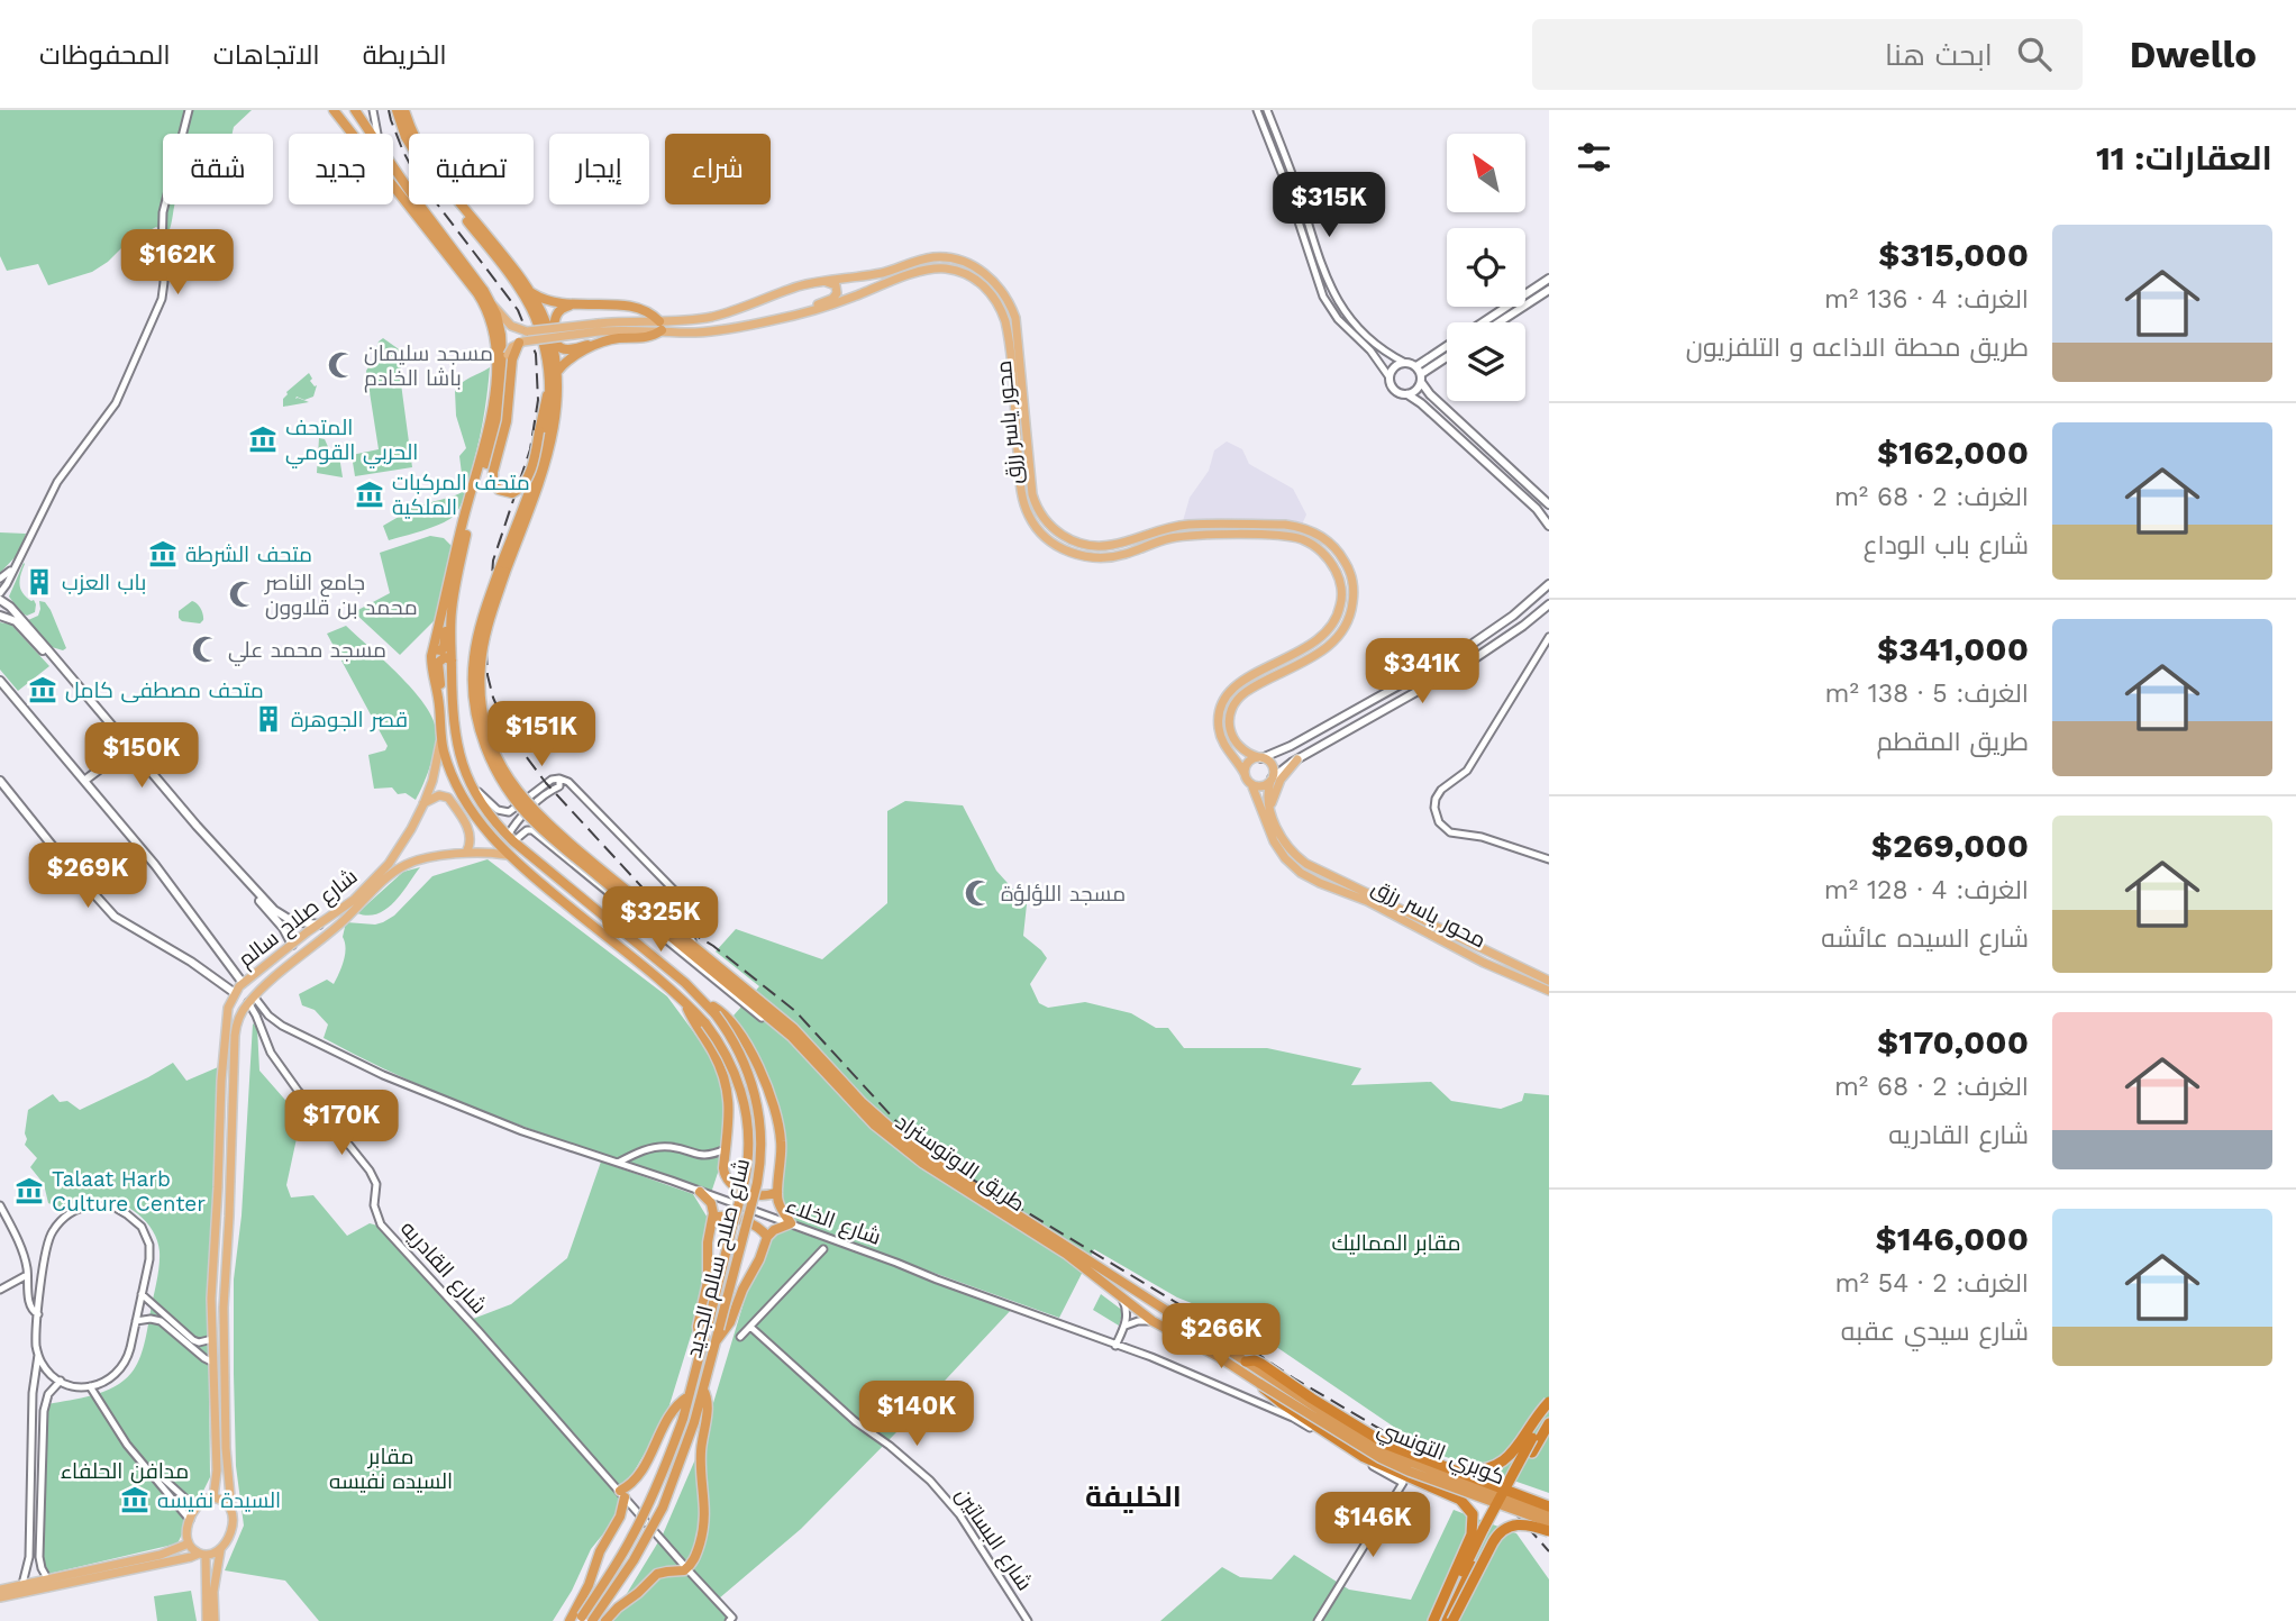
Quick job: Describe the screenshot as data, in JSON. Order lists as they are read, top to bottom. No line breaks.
{"streets":{"highway":["شارع صلاح سالم","طريق الاوتوستراد","شارع صلاح سالم الجديد","كوبري التونسي"],"main road":["محور ياسر رزق"],"street":["شارع الخلاء","شارع القادريه","شارع البساتين"]},"crossings":[["شارع صلاح سالم","شارع الخلاء"],["شارع صلاح سالم","شارع صلاح سالم الجديد"],["شارع صلاح سالم","شارع القادريه"],["طريق الاوتوستراد","كوبري التونسي"],["شارع الخلاء","شارع القادريه"]],"districts":["الخليفة"],"parks":["مقابر المماليك","مقابر السيده نفيسه","مدافن الحلفاء"],"places":{"mosque":["مسجد سليمان باشا الخادم","جامع الناصر محمد بن قلاوون","مسجد محمد علي","مسجد اللؤلؤة"],"museum":["المتحف الحربي القومي","متحف المركبات الملكية","متحف الشرطة","متحف مصطفى كامل","Talaat Harb Culture Center","السيدة نفيسه"],"building":["باب العزب","قصر الجوهرة"]},"north":"top left","page":{"header":"Dwello","search":"ابحث هنا","nav":["الخريطة","الاتجاهات","المحفوظات"],"heading":"العقارات: 11","chip":["شراء","إيجار","تصفية","جديد","شقة"],"price":["$315K","$162K","$341K","$151K","$150K","$269K","$325K","$170K","$266K","$140K","$146K"],"list":[{"name":"$315,000","note":"الغرف: 4 · 136 m² · طريق محطة الاذاعه و التلفزيون"},{"name":"$162,000","note":"الغرف: 2 · 68 m² · شارع باب الوداع"},{"name":"$341,000","note":"الغرف: 5 · 138 m² · طريق المقطم"},{"name":"$269,000","note":"الغرف: 4 · 128 m² · شارع السيده عائشه"},{"name":"$170,000","note":"الغرف: 2 · 68 m² · شارع القادريه"},{"name":"$146,000","note":"الغرف: 2 · 54 m² · شارع سيدي عقبه"}]}}
